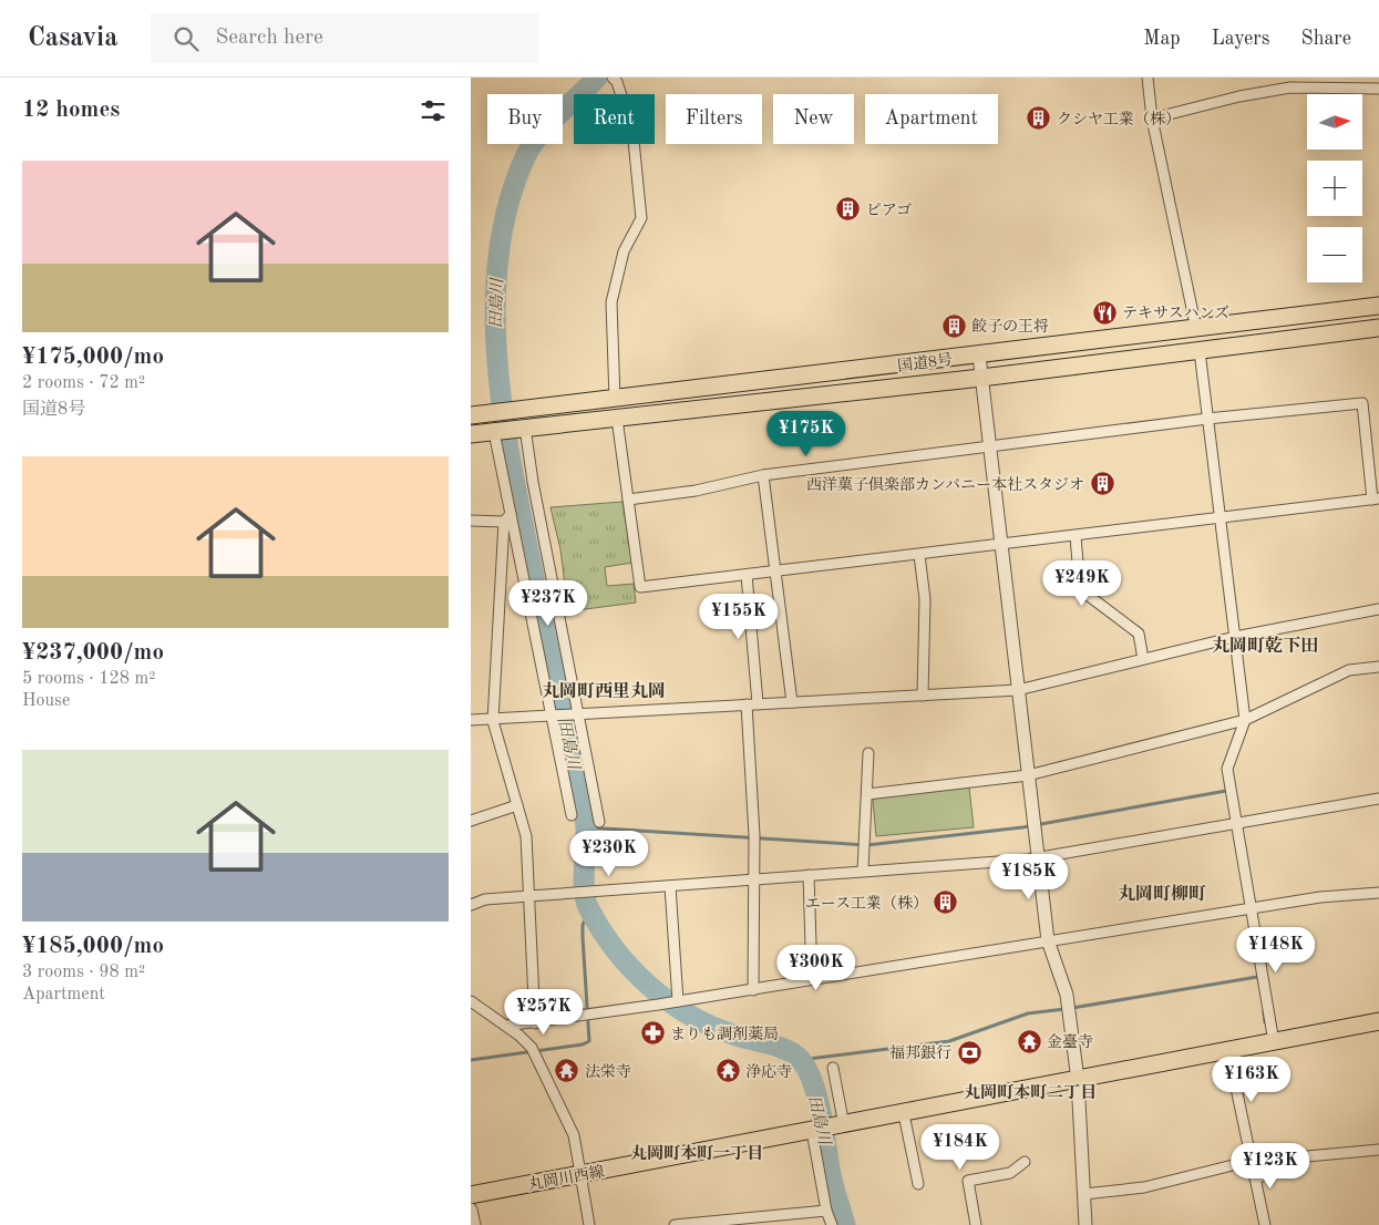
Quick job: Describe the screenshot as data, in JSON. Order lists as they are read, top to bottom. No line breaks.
{"streets":{"main road":["国道8号","丸岡川西線"]},"districts":["丸岡町乾下田","丸岡町西里丸岡","丸岡町柳町","丸岡町本町二丁目","丸岡町本町一丁目"],"water":["田島川"],"places":{"building":["クシヤ工業（株）","ピアゴ","餃子の王将","西洋菓子倶楽部カンパニー本社スタジオ","エース工業（株）"],"restaurant":["テキサスハンズ"],"pharmacy":["まりも調剤薬局"],"temple":["金臺寺","法栄寺","浄応寺"],"bank":["福邦銀行"]},"north":"right","page":{"header":"Casavia","search":"Search here","nav":["Map","Layers","Share"],"heading":"12 homes","map_buttons":["+","−"],"chip":["Buy","Rent","Filters","New","Apartment"],"list":[{"name":"¥175,000/mo","note":"2 rooms · 72 m² · 国道8号"},{"name":"¥237,000/mo","note":"5 rooms · 128 m² · House"},{"name":"¥185,000/mo","note":"3 rooms · 98 m² · Apartment"}],"price":["¥175K","¥249K","¥237K","¥155K","¥230K","¥185K","¥148K","¥300K","¥257K","¥163K","¥184K","¥123K"]}}
